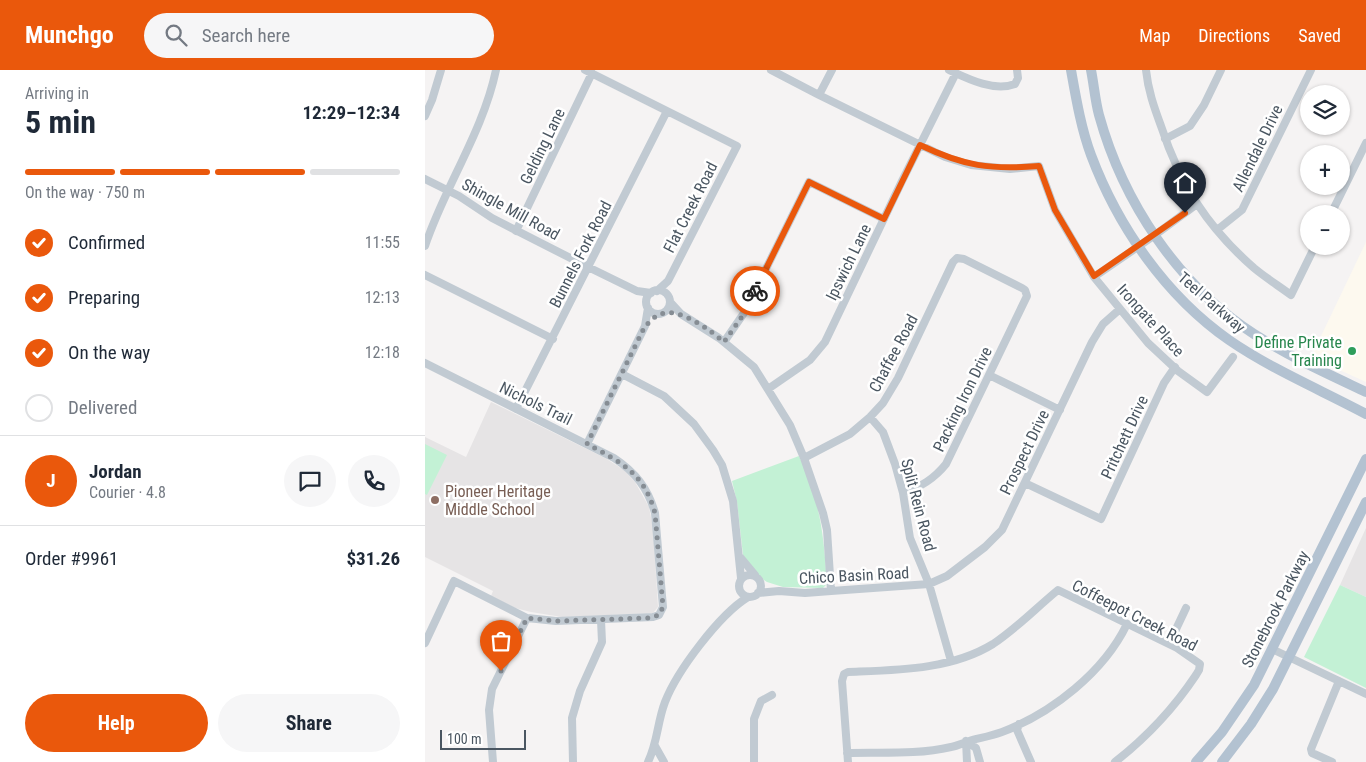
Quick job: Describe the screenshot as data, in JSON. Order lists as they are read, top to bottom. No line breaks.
{"streets":{"main road":["Teel Parkway","Stonebrook Parkway"],"street":["Gelding Lane","Allendale Drive","Flat Creek Road","Shingle Mill Road","Bunnels Fork Road","Ipswich Lane","Irongate Place","Chaffee Road","Packing Iron Drive","Nichols Trail","Pritchett Drive","Prospect Drive","Split Rein Road","Chico Basin Road","Coffeepot Creek Road"]},"crossings":[["Gelding Lane","Shingle Mill Road"],["Flat Creek Road","Shingle Mill Road"],["Flat Creek Road","Bunnels Fork Road"],["Shingle Mill Road","Bunnels Fork Road"],["Bunnels Fork Road","Nichols Trail"],["Ipswich Lane","Irongate Place"],["Irongate Place","Pritchett Drive"],["Irongate Place","Prospect Drive"],["Chaffee Road","Packing Iron Drive"],["Chaffee Road","Split Rein Road"],["Packing Iron Drive","Split Rein Road"],["Pritchett Drive","Prospect Drive"],["Prospect Drive","Split Rein Road"],["Prospect Drive","Chico Basin Road"],["Split Rein Road","Chico Basin Road"],["Split Rein Road","Coffeepot Creek Road"]],"places":["Define Private Training","Pioneer Heritage Middle School"],"scale_bar":"100 m","page":{"header":"Munchgo","search":"Search here","nav":["Map","Directions","Saved"],"heading":["5 min","Arriving in","12:29–12:34"],"panel":["Jordan","Courier · 4.8","Order #9961","$31.26"],"map_buttons":["+","−"],"bar":"On the way · 750 m","list":[["Confirmed","11:55"],["Preparing","12:13"],["On the way","12:18"],"Delivered"],"round":"J","buttons":["Help","Share"],"scale":"100 m"}}
